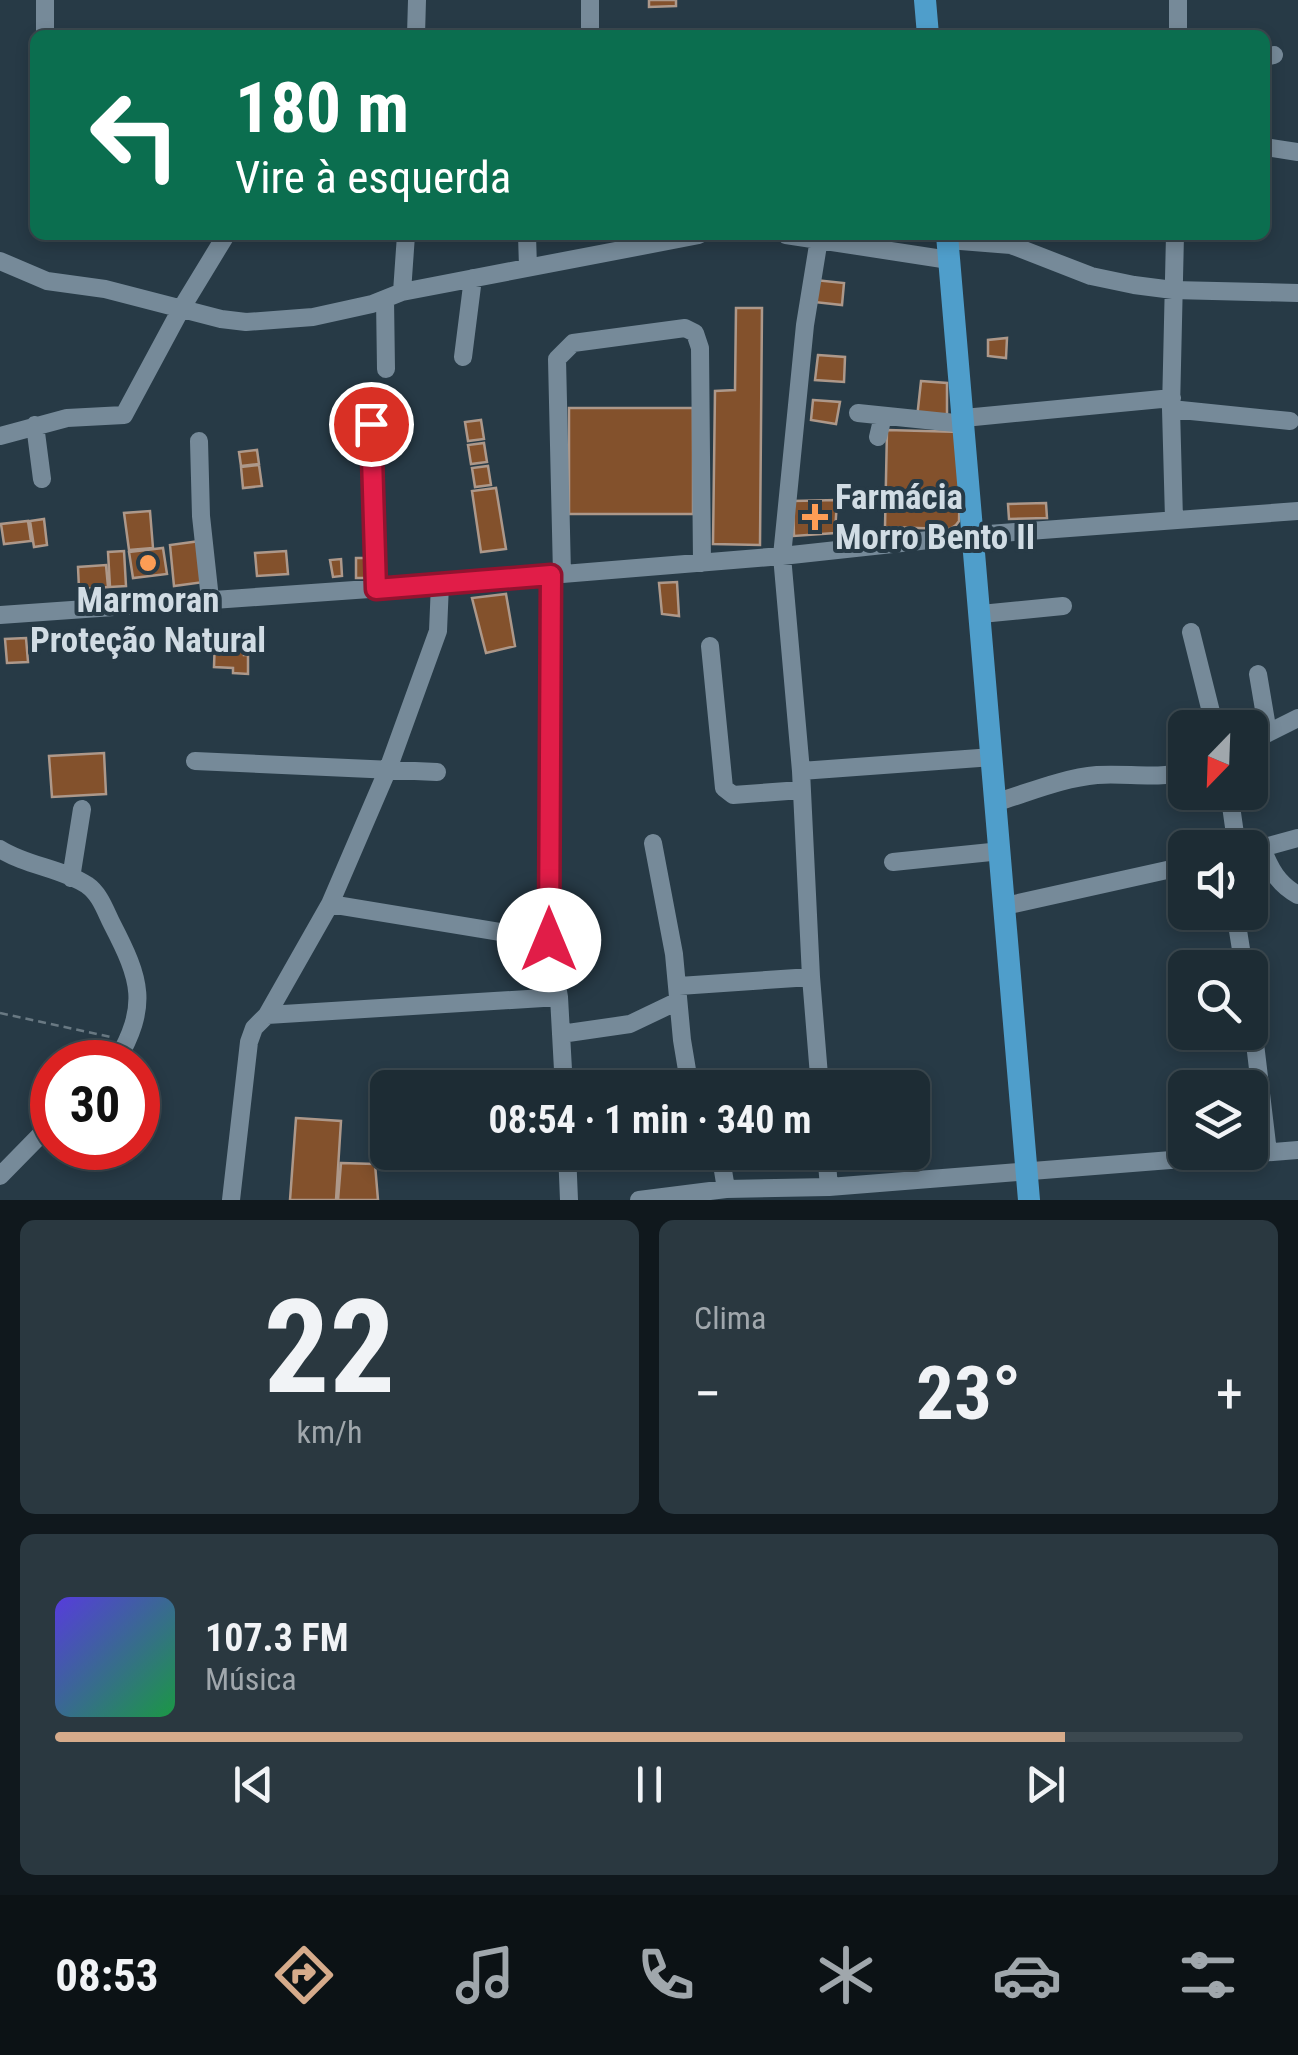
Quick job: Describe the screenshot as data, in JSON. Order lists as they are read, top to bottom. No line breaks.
{"places":{"health":["Farmácia Morro Bento II"],"other":["Marmoran Proteção Natural"]},"north":"bottom left","page":{"turn":["180 m","Vire à esquerda"],"limit":"30","trip":"08:54 · 1 min · 340 m","tile":[["22","km/h"],"Clima"],"heat":["−","23°","+"],"song":["107.3 FM","Música"],"tabs":"08:53"}}
